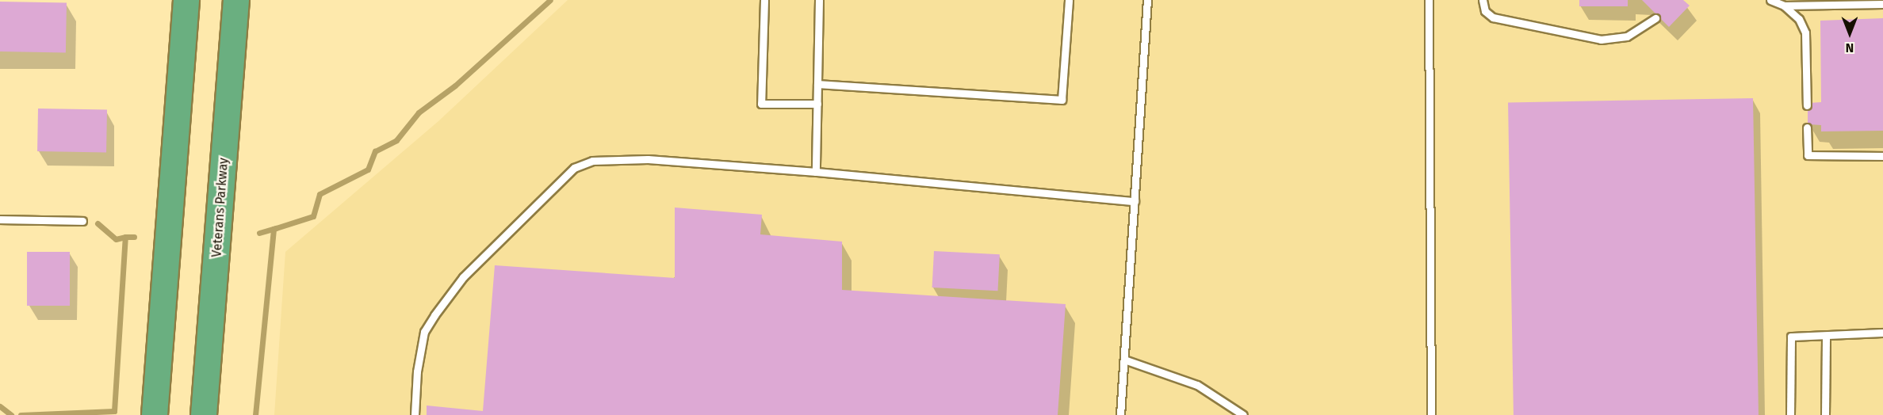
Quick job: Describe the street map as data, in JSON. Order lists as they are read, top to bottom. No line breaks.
{"streets":{"highway":["Veterans Parkway"]},"north":"bottom"}
